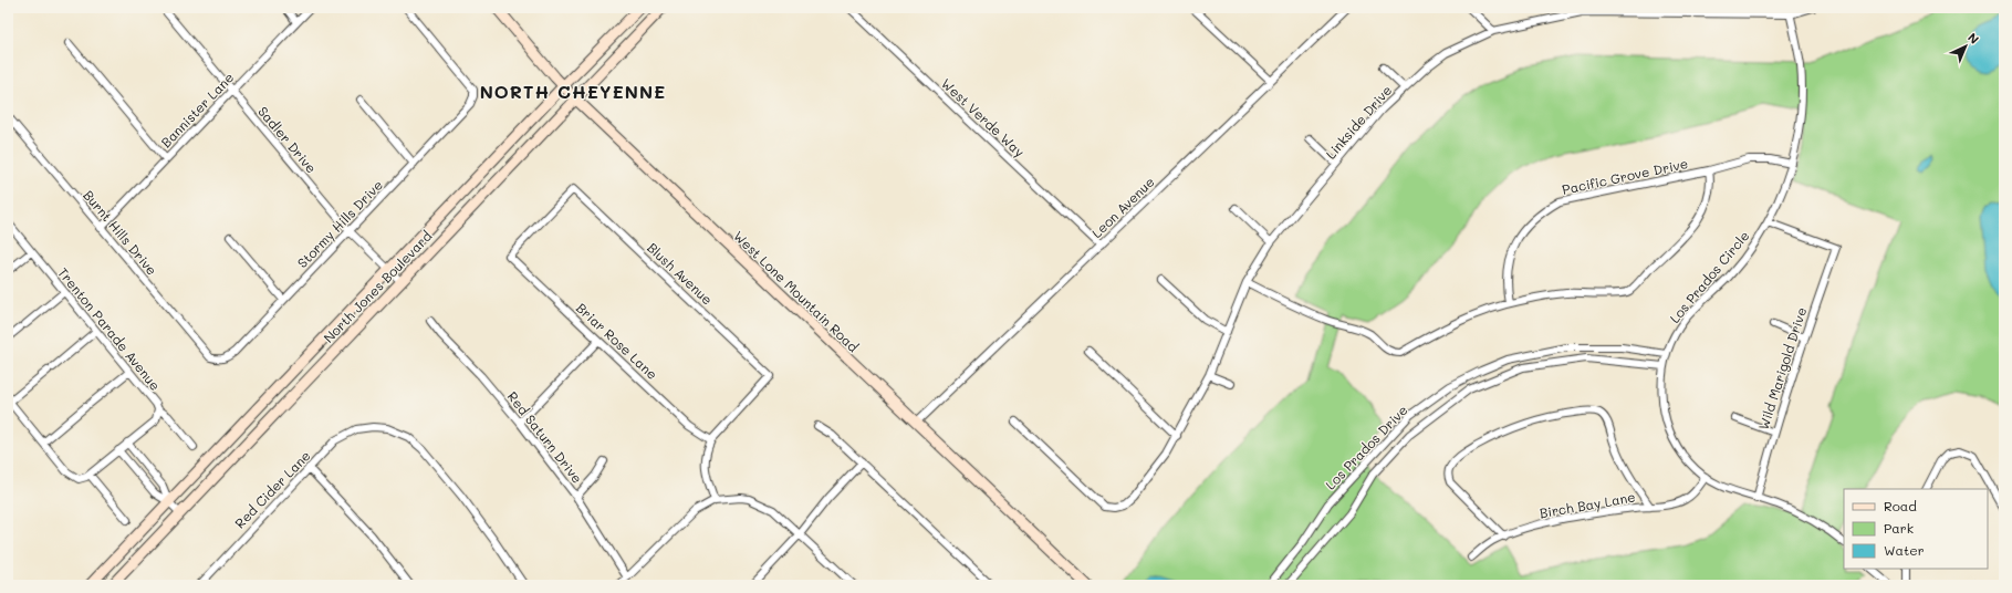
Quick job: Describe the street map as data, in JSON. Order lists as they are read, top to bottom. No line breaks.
{"streets":{"main road":["North Jones Boulevard","West Lone Mountain Road"],"street":["Bannister Lane","West Verde Way","Linkside Drive","Sadler Drive","Pacific Grove Drive","Leon Avenue","Stormy Hills Drive","Burnt Hills Drive","Blush Avenue","Los Prados Circle","Trenton Parade Avenue","Briar Rose Lane","Wild Marigold Drive","Red Saturn Drive","Los Prados Drive","Red Cider Lane","Birch Bay Lane"]},"crossings":[["Bannister Lane","Sadler Drive"],["Bannister Lane","Burnt Hills Drive"],["West Verde Way","Leon Avenue"],["Linkside Drive","Los Prados Circle"],["Sadler Drive","Stormy Hills Drive"],["Sadler Drive","North Jones Boulevard"],["Pacific Grove Drive","Los Prados Circle"],["Leon Avenue","West Lone Mountain Road"],["Stormy Hills Drive","Burnt Hills Drive"],["Blush Avenue","Briar Rose Lane"],["Los Prados Circle","Wild Marigold Drive"],["Los Prados Circle","Los Prados Drive"],["Los Prados Circle","Birch Bay Lane"],["North Jones Boulevard","West Lone Mountain Road"]],"districts":["NORTH CHEYENNE"],"legend":["Road","Park","Water"],"north":"top right"}
